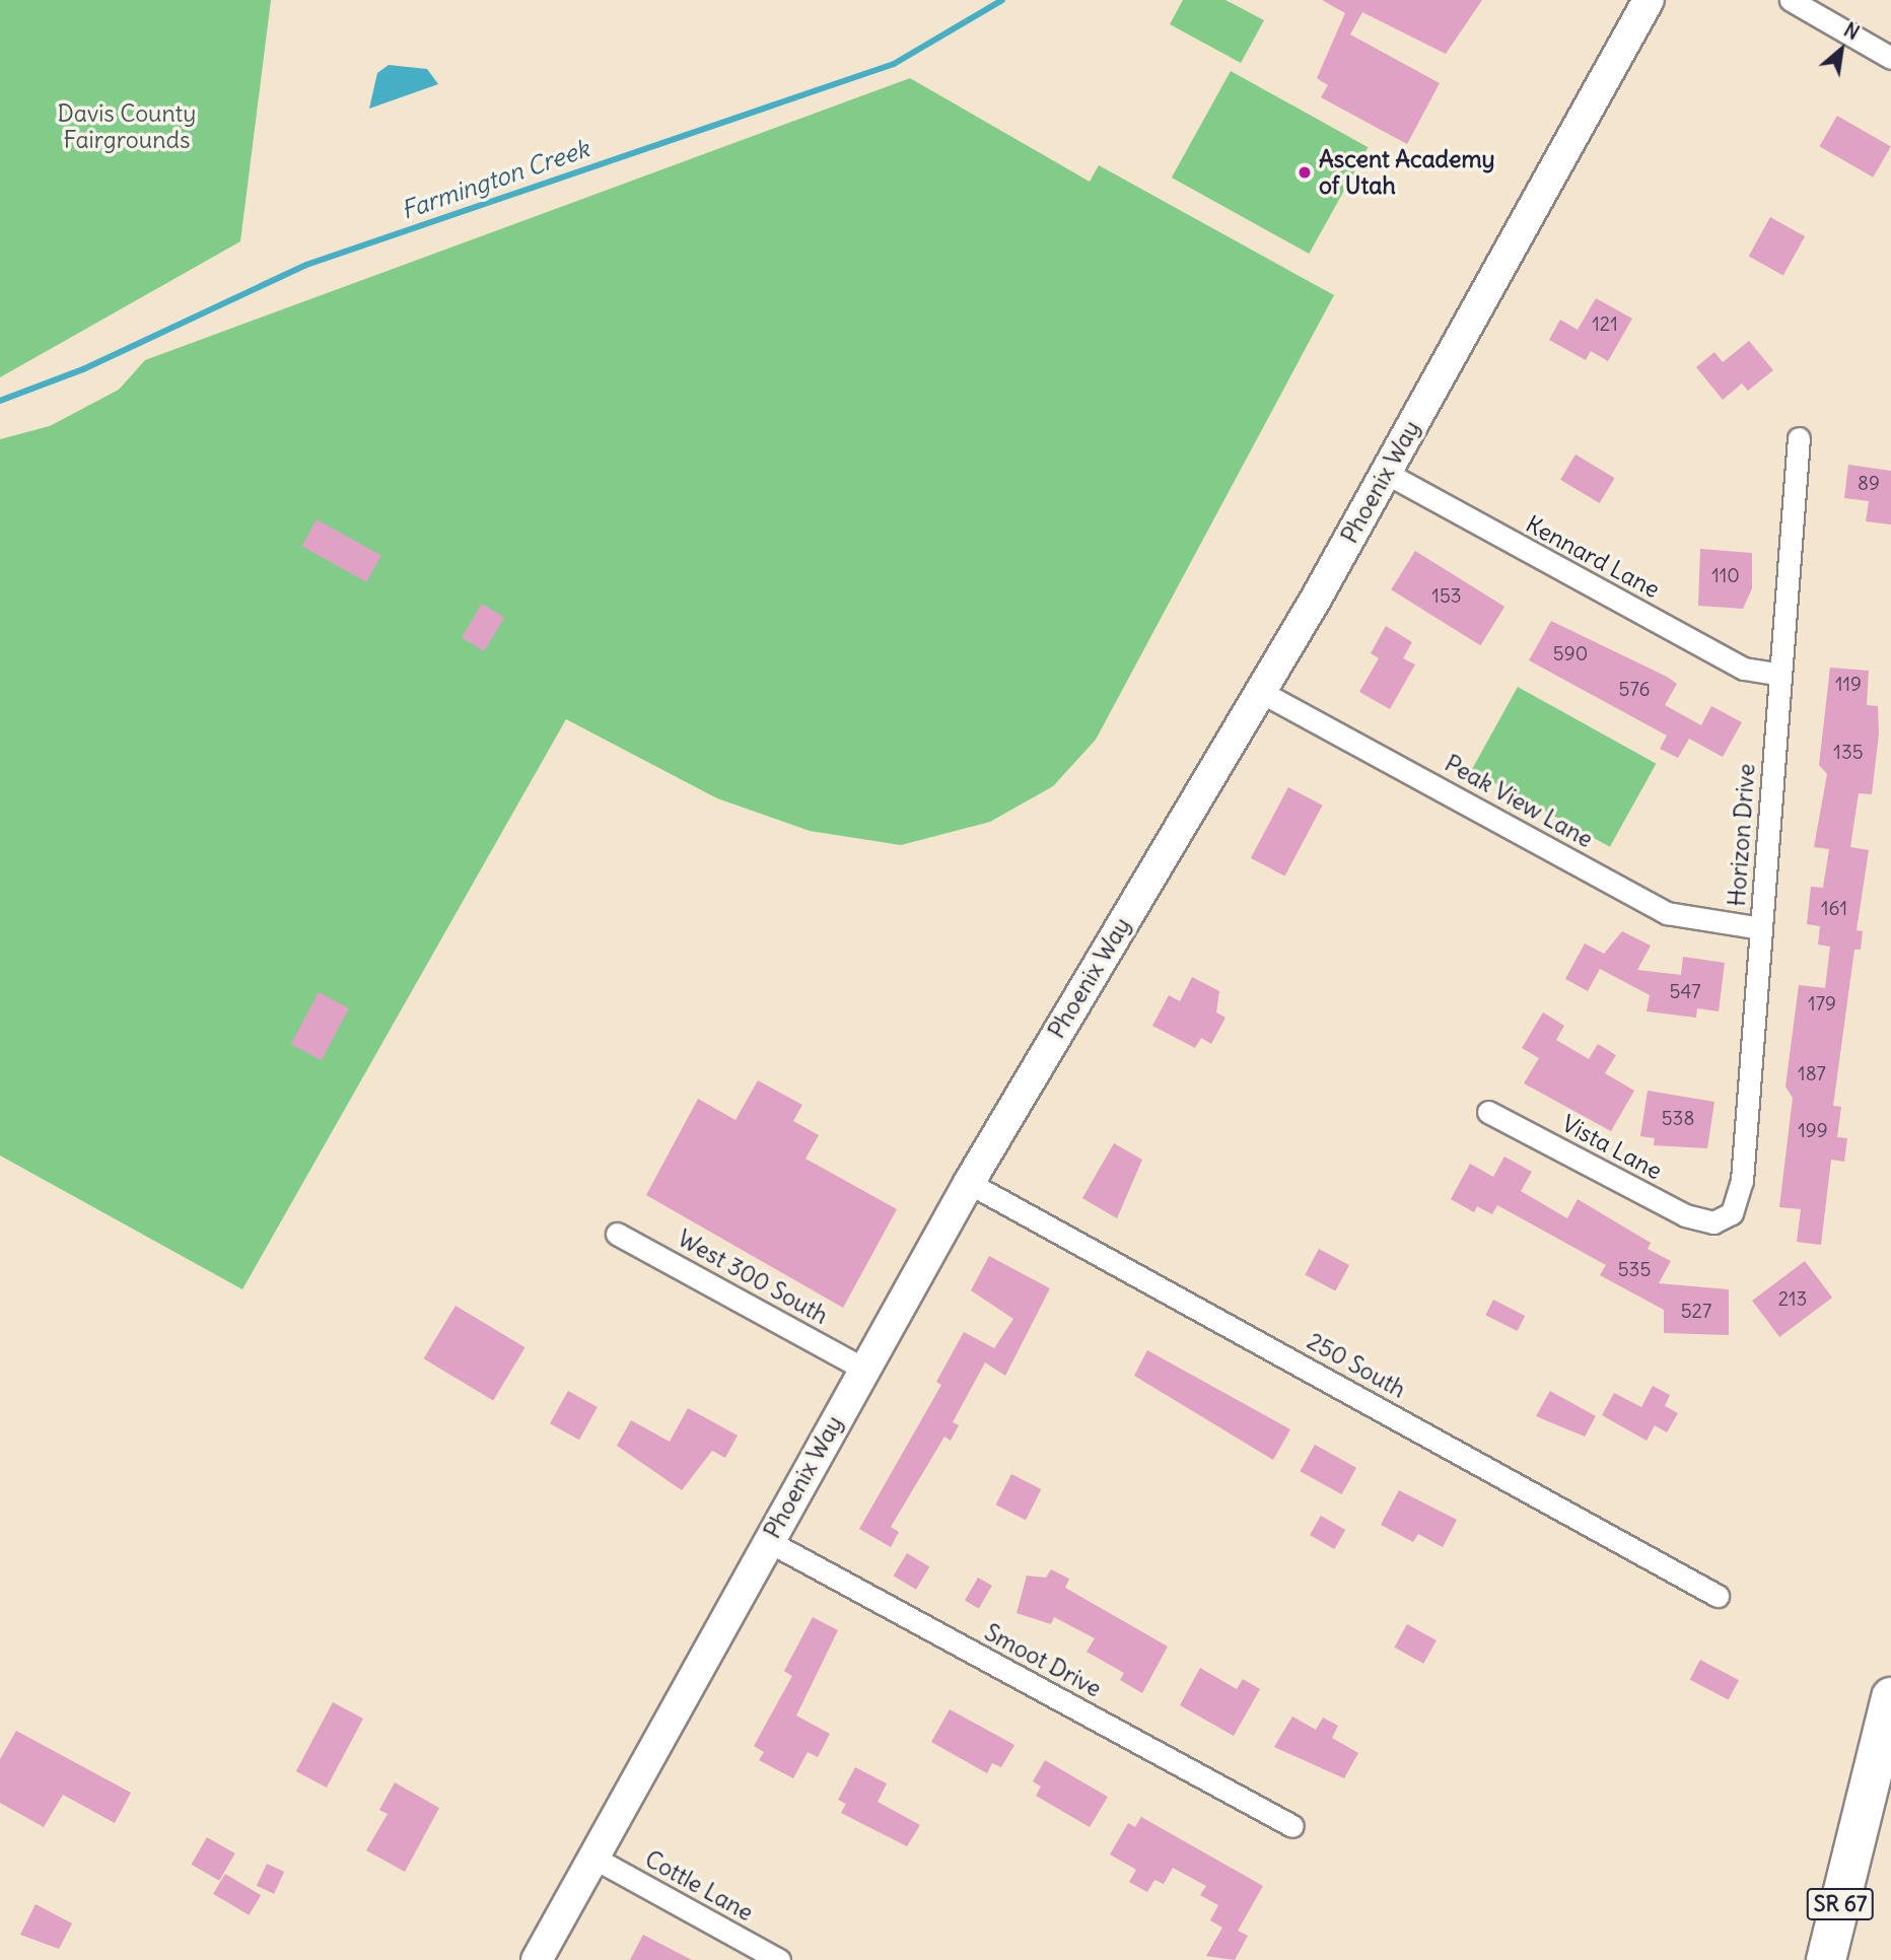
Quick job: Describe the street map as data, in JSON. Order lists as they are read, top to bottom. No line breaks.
{"streets":{"highway":["SR 67"],"street":["Phoenix Way","Kennard Lane","Peak View Lane","Horizon Drive","Vista Lane","West 300 South","250 South","Smoot Drive","Cottle Lane"]},"crossings":[["Phoenix Way","Kennard Lane"],["Phoenix Way","Peak View Lane"],["Phoenix Way","West 300 South"],["Phoenix Way","250 South"],["Phoenix Way","Smoot Drive"],["Phoenix Way","Cottle Lane"],["Kennard Lane","Horizon Drive"],["Peak View Lane","Horizon Drive"],["Horizon Drive","Vista Lane"]],"water":["Farmington Creek"],"parks":["Davis County Fairgrounds"],"places":["Ascent Academy of Utah"],"house_numbers":["121","89","110","153","590","119","576","135","161","547","179","187","538","199","535","213","527"],"north":"top right"}
